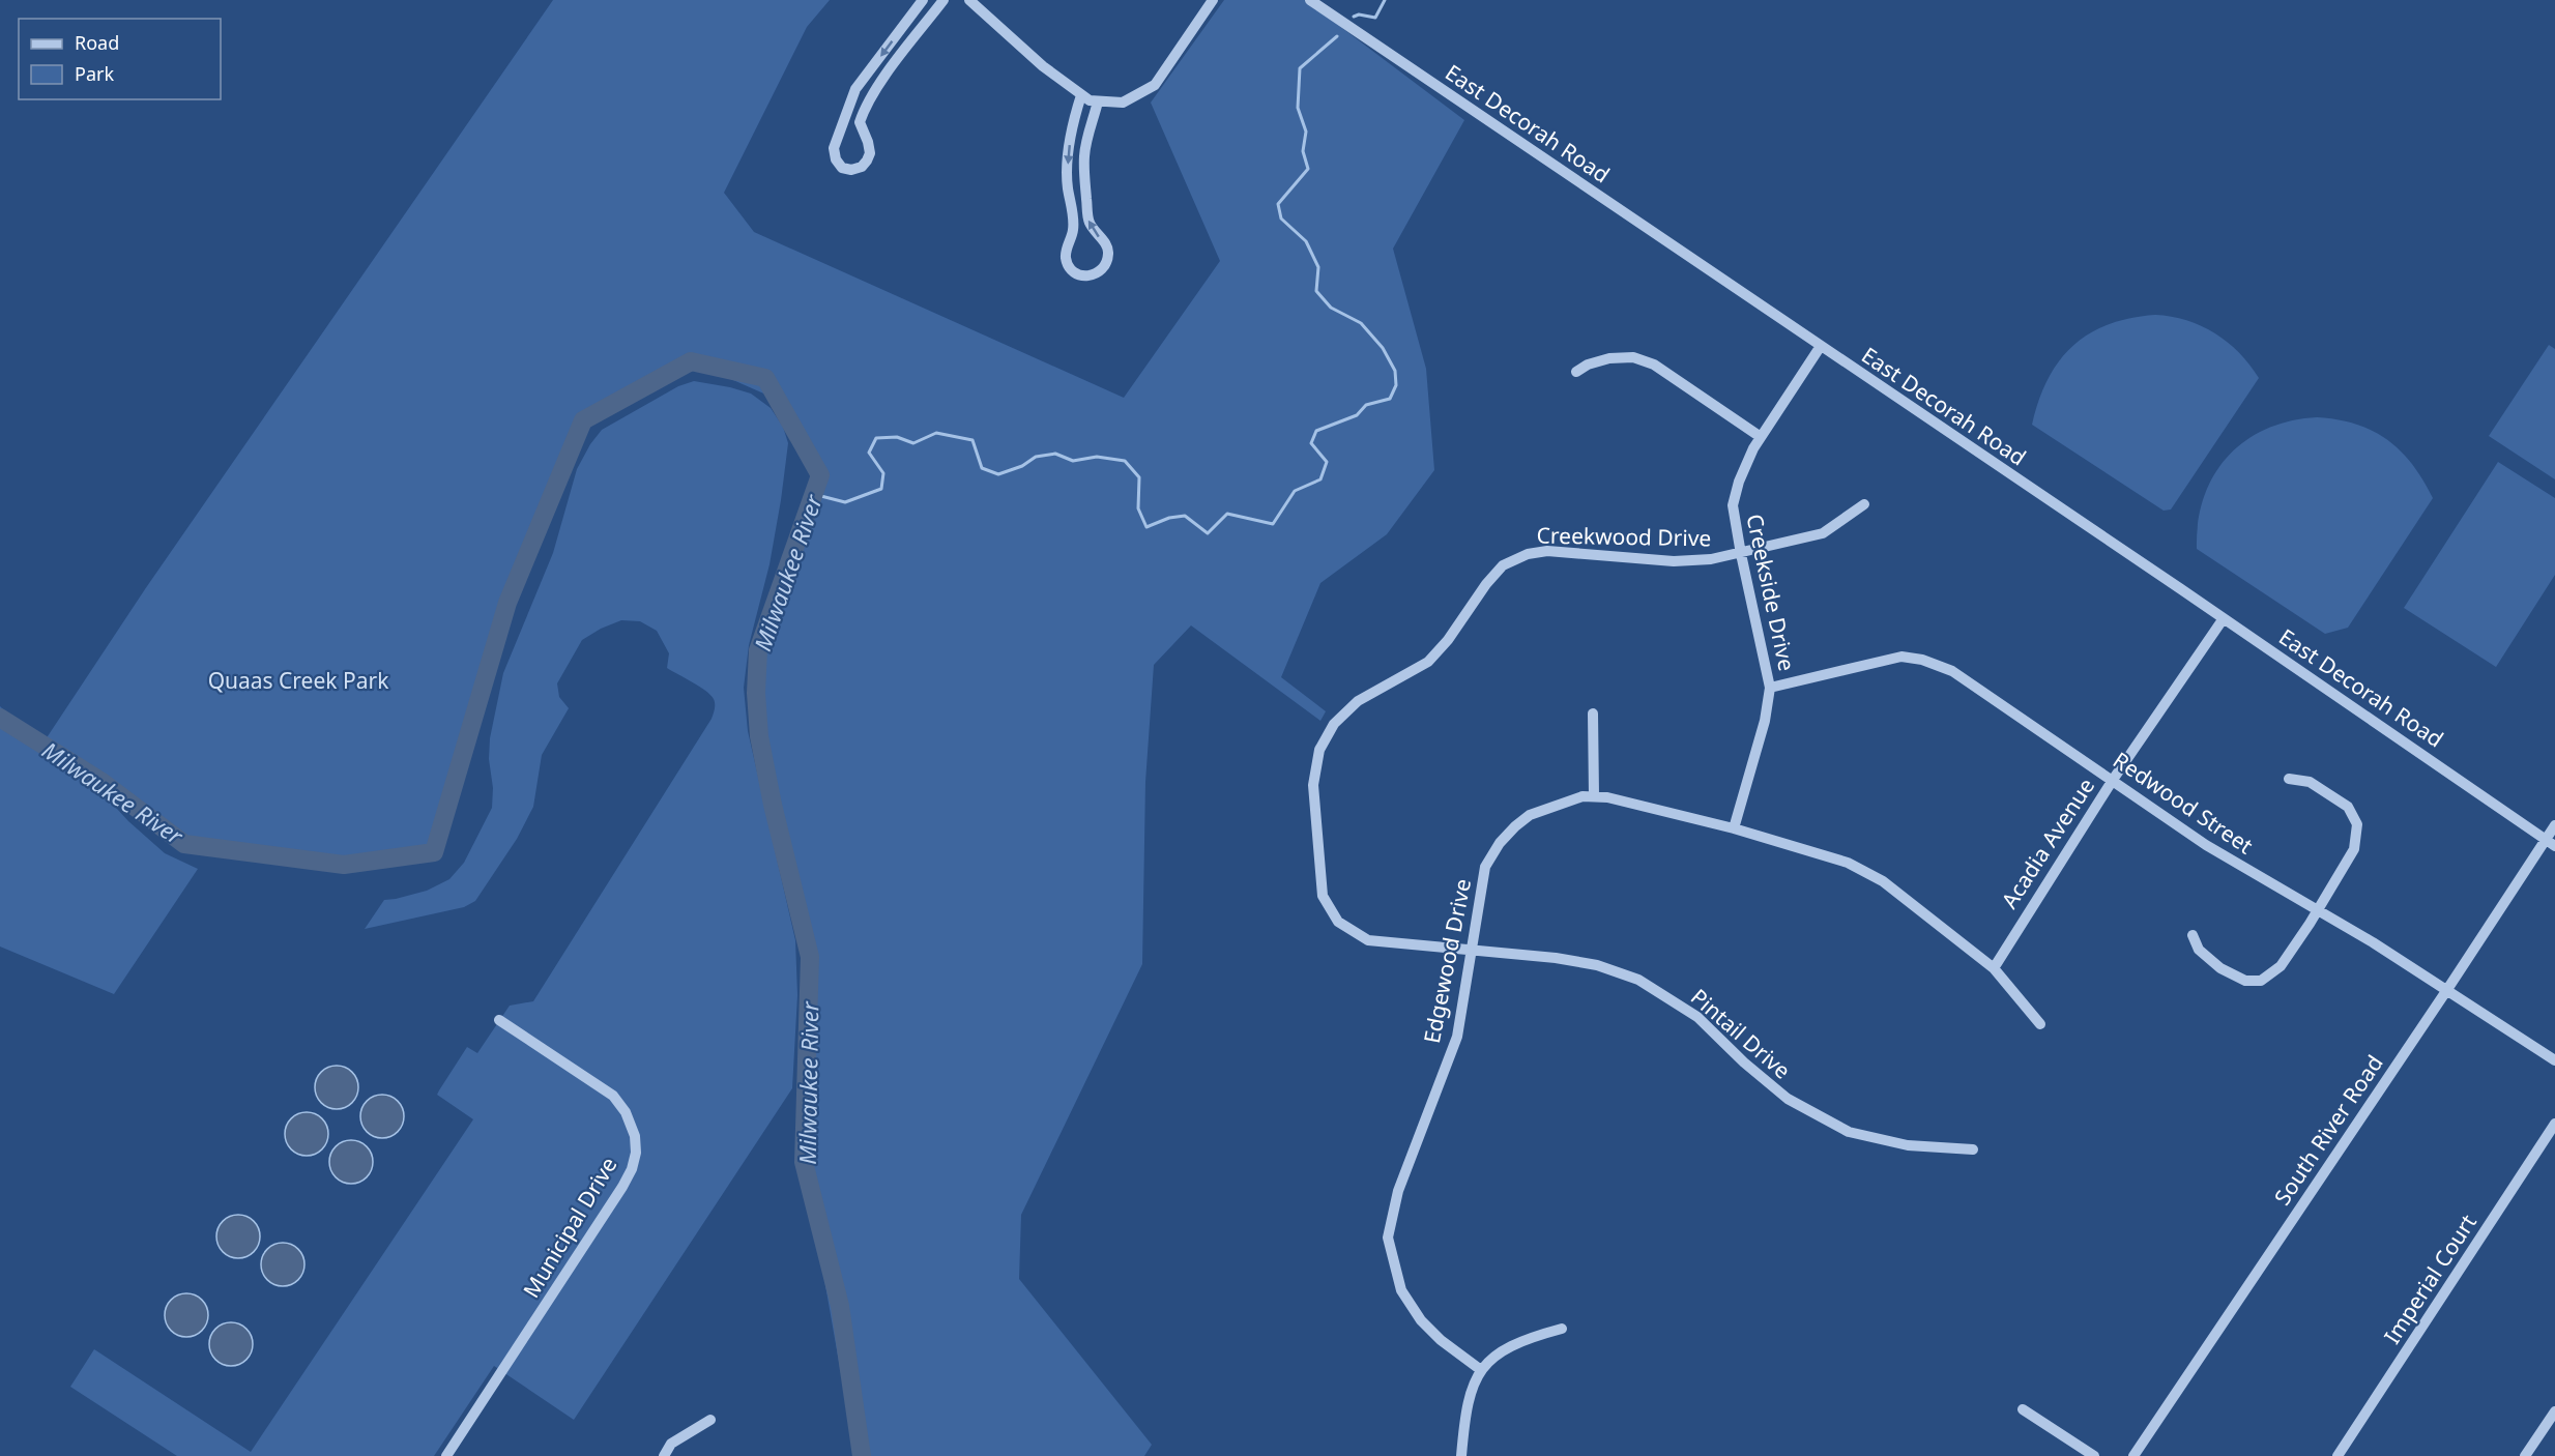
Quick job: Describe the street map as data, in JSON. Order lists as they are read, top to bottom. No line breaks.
{"streets":{"street":["East Decorah Road","Creekwood Drive","Creekside Drive","Redwood Street","Acadia Avenue","Edgewood Drive","Pintail Drive","South River Road","Municipal Drive","Imperial Court"]},"crossings":[["East Decorah Road","Creekside Drive"],["East Decorah Road","Acadia Avenue"],["East Decorah Road","South River Road"],["Creekwood Drive","Creekside Drive"],["Creekwood Drive","Pintail Drive"],["Creekside Drive","Redwood Street"],["Creekside Drive","Edgewood Drive"],["Redwood Street","Acadia Avenue"],["Redwood Street","South River Road"],["Acadia Avenue","Edgewood Drive"],["Edgewood Drive","Pintail Drive"]],"water":["Milwaukee River"],"parks":["Quaas Creek Park"],"legend":["Road","Park"]}
